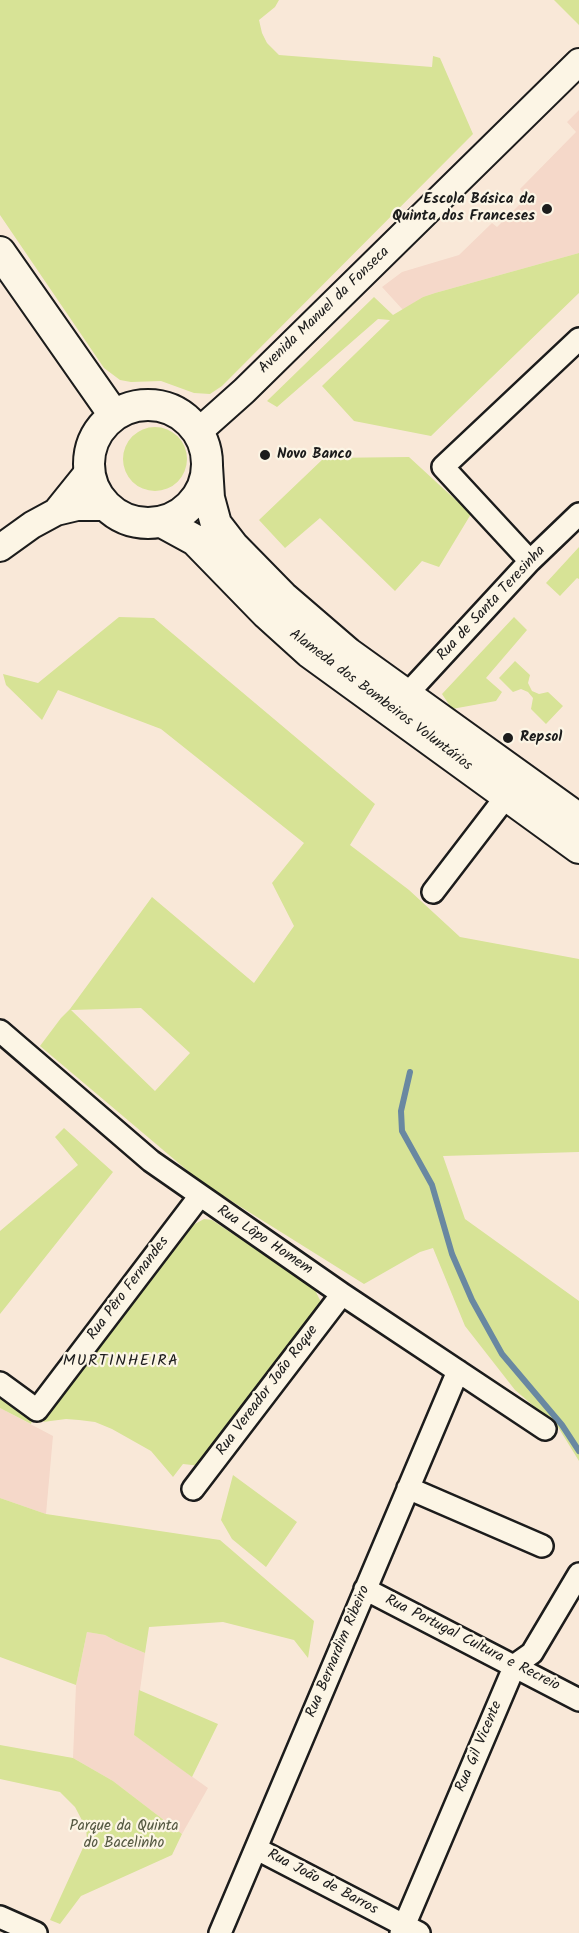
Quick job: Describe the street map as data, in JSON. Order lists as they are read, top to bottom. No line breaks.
{"streets":{"main road":["Alameda dos Bombeiros Voluntários"],"street":["Avenida Manuel da Fonseca","Rua de Santa Teresinha","Rua Lôpo Homem","Rua Pêro Fernandes","Rua Vereador João Roque","Rua Portugal Cultura e Recreio","Rua Bernardim Ribeiro","Rua Gil Vicente","Rua João de Barros"]},"crossings":[["Avenida Manuel da Fonseca","Alameda dos Bombeiros Voluntários"],["Rua de Santa Teresinha","Alameda dos Bombeiros Voluntários"],["Rua Lôpo Homem","Rua Pêro Fernandes"],["Rua Lôpo Homem","Rua Vereador João Roque"],["Rua Lôpo Homem","Rua Bernardim Ribeiro"],["Rua Portugal Cultura e Recreio","Rua Bernardim Ribeiro"],["Rua Portugal Cultura e Recreio","Rua Gil Vicente"],["Rua Bernardim Ribeiro","Rua João de Barros"],["Rua Gil Vicente","Rua João de Barros"]],"districts":["MURTINHEIRA"],"parks":["Parque da Quinta do Bacelinho"],"places":["Escola Básica da Quinta dos Franceses","Novo Banco","Repsol"]}
